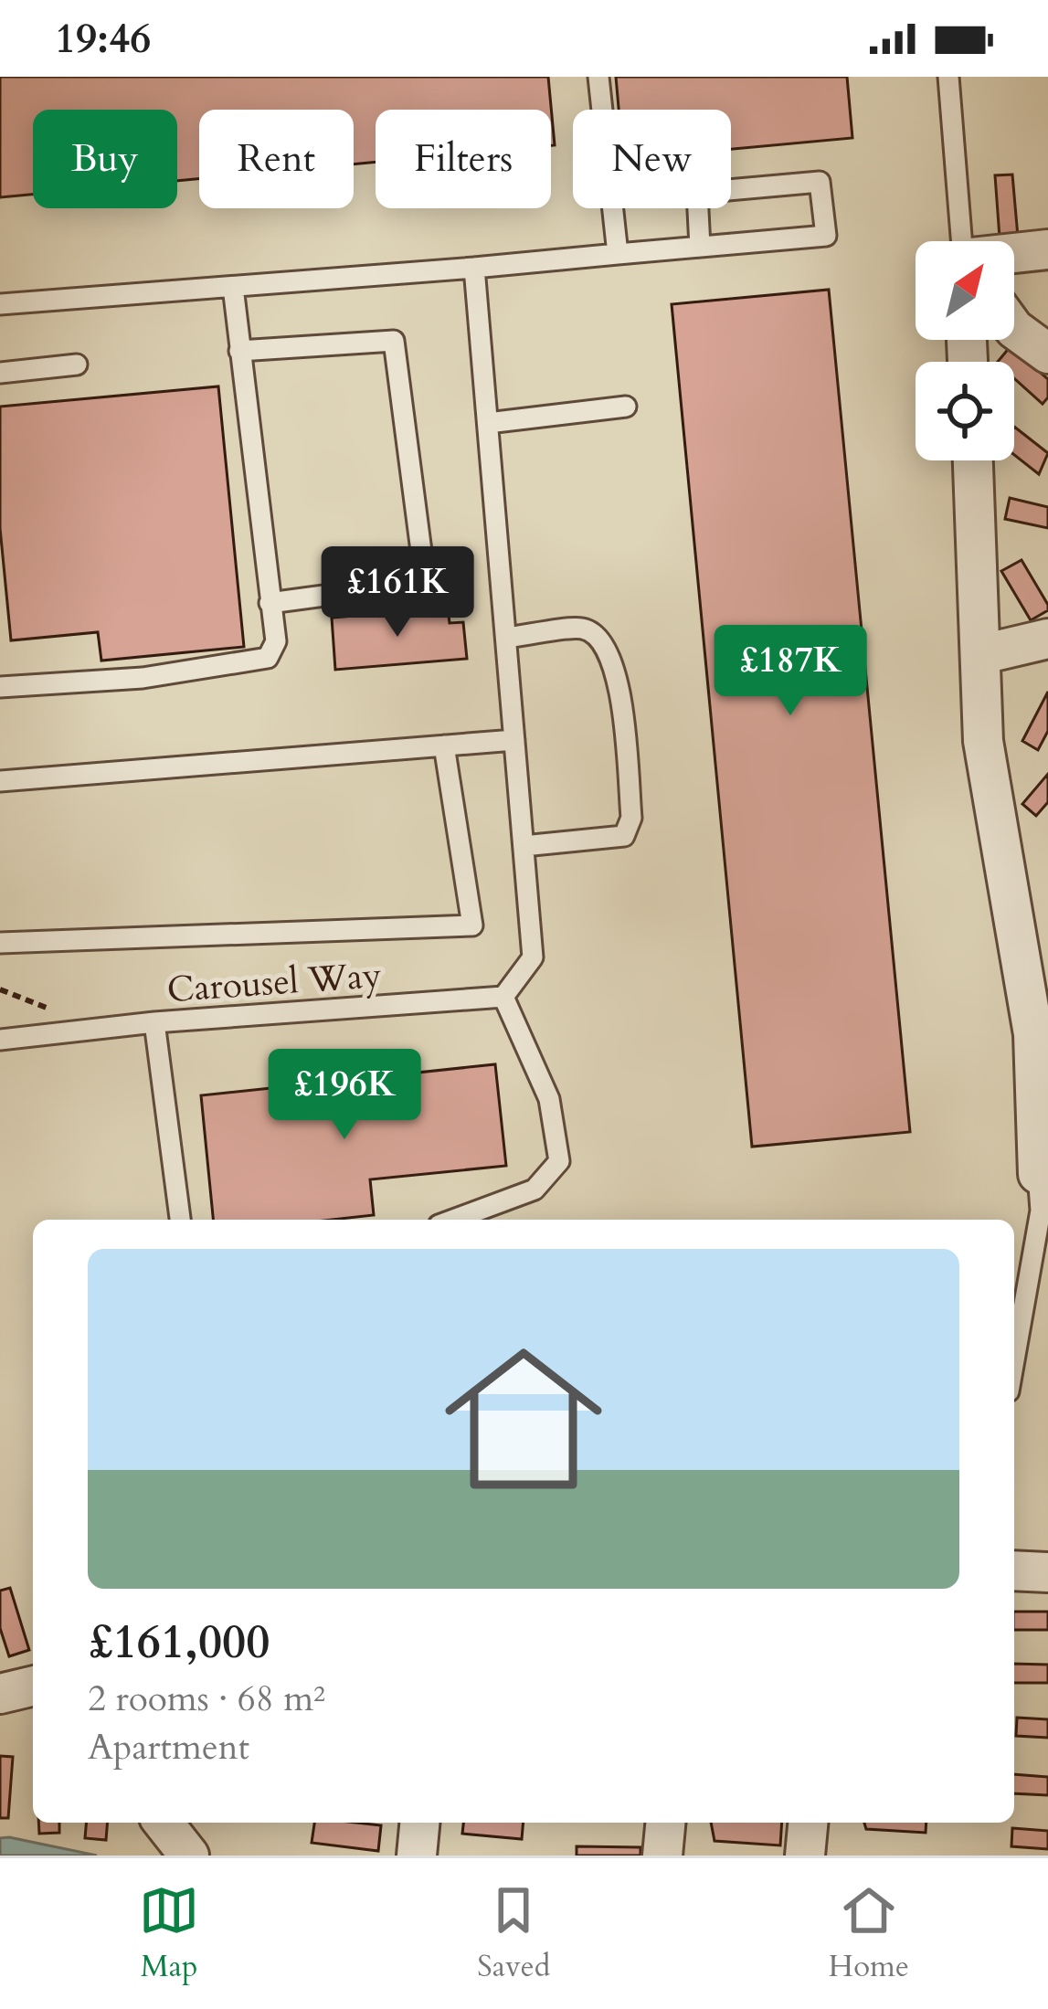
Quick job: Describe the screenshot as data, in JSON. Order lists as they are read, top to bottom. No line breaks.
{"streets":{"lane":["Carousel Way"]},"north":"top right","page":{"status":"19:46","chip":["Buy","Rent","Filters","New"],"price":["£161K","£187K","£196K"],"list":[{"name":"£161,000","note":"2 rooms · 68 m² · Apartment"}],"tabs":["Map","Saved","Home"]}}
